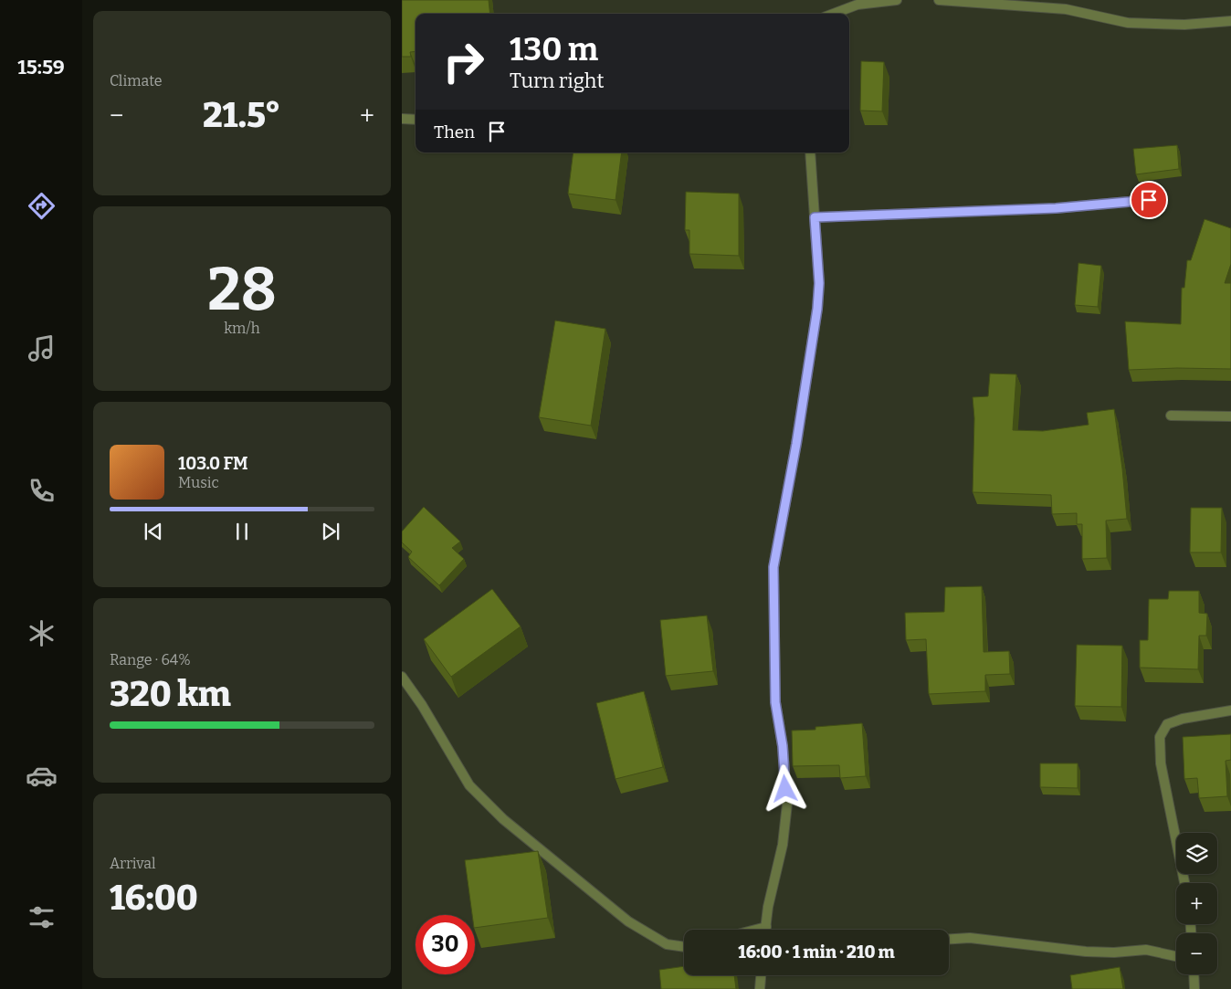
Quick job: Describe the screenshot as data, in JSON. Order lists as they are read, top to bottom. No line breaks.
{"page":{"tabs":"15:59","tile":["Climate",["28","km/h"],["Range · 64%","320 km"],["Arrival","16:00"]],"turn":["130 m","Turn right"],"heat":["−","21.5°","+"],"then":"Then","song":["103.0 FM","Music"],"map_buttons":["+","−"],"limit":"30","trip":"16:00 · 1 min · 210 m"}}
